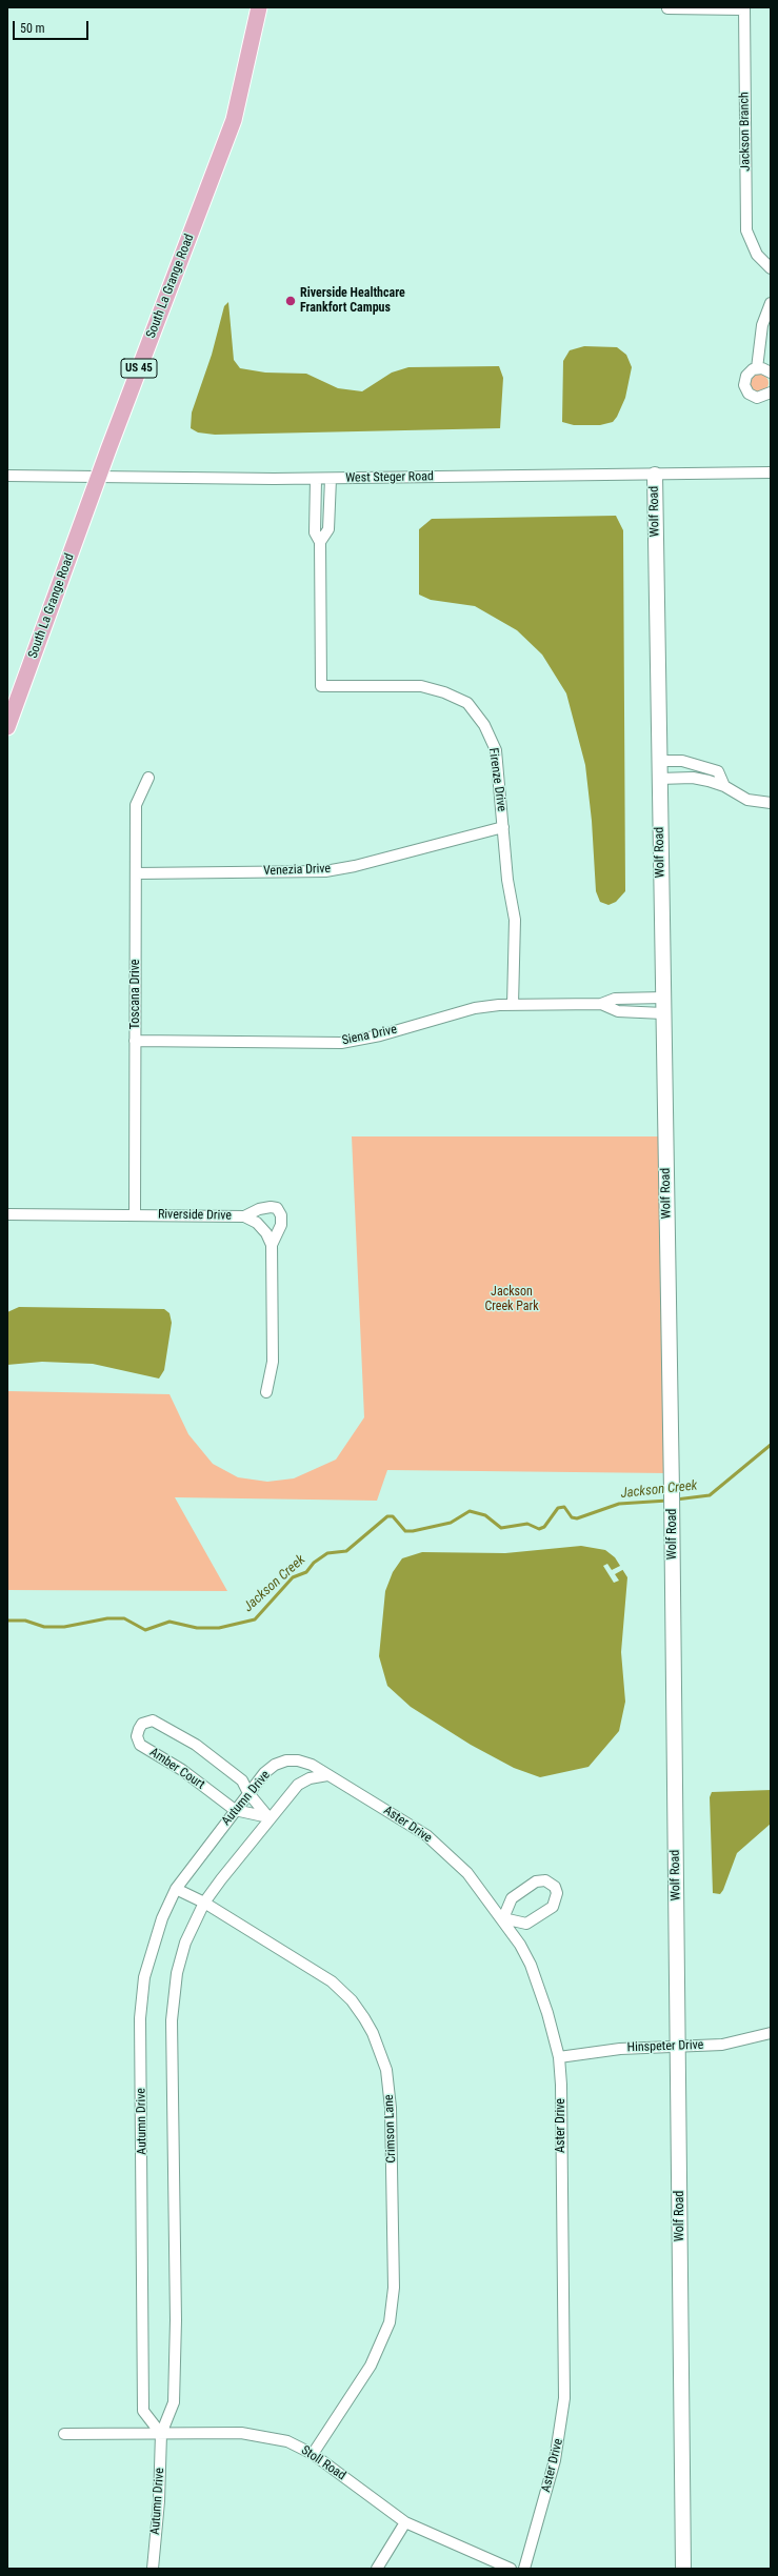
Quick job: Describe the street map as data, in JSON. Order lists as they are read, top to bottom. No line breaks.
{"streets":{"main road":["South La Grange Road","US 45","Wolf Road"],"street":["Jackson Branch","West Steger Road","Firenze Drive","Venezia Drive","Toscana Drive","Siena Drive","Riverside Drive","Amber Court","Autumn Drive","Aster Drive","Hinspeter Drive","Crimson Lane","Stoll Road"]},"crossings":[["South La Grange Road","West Steger Road"],["West Steger Road","Wolf Road"],["West Steger Road","Firenze Drive"],["Wolf Road","Siena Drive"],["Wolf Road","Hinspeter Drive"],["Firenze Drive","Venezia Drive"],["Firenze Drive","Siena Drive"],["Venezia Drive","Toscana Drive"],["Toscana Drive","Siena Drive"],["Toscana Drive","Riverside Drive"],["Amber Court","Autumn Drive"],["Autumn Drive","Aster Drive"],["Autumn Drive","Crimson Lane"],["Autumn Drive","Stoll Road"],["Aster Drive","Hinspeter Drive"],["Crimson Lane","Stoll Road"]],"water":["Jackson Creek"],"parks":["Jackson Creek Park"],"places":["Riverside Healthcare Frankfort Campus"],"scale_bar":"50 m"}
